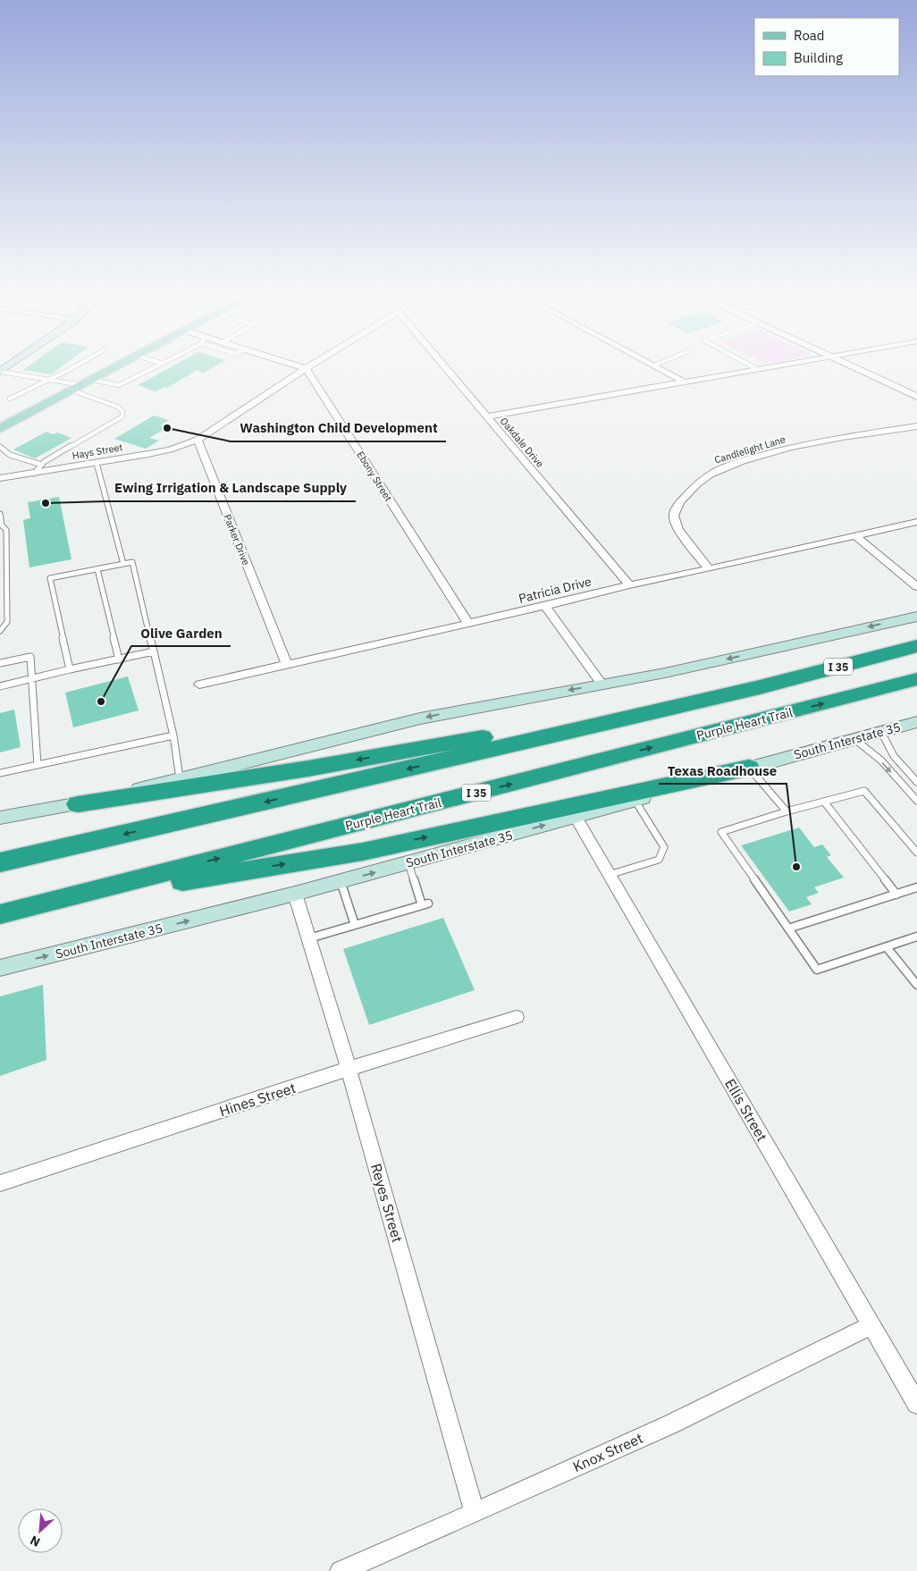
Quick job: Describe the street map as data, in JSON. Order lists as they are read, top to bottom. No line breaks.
{"streets":{"highway":["I 35","Purple Heart Trail"],"main road":["South Interstate 35"],"street":["Oakdale Drive","Candlelight Lane","Hays Street","Ebony Street","Parker Drive","Patricia Drive","Hines Street","Ellis Street","Reyes Street","Knox Street"]},"crossings":[["Oakdale Drive","Patricia Drive"],["Candlelight Lane","Patricia Drive"],["Hays Street","Parker Drive"],["Ebony Street","Patricia Drive"],["Parker Drive","Patricia Drive"],["South Interstate 35","Ellis Street"],["South Interstate 35","Reyes Street"],["Hines Street","Reyes Street"],["Ellis Street","Knox Street"],["Reyes Street","Knox Street"]],"places":["Washington Child Development","Ewing Irrigation & Landscape Supply","Olive Garden","Texas Roadhouse"],"legend":["Road","Building"],"north":"bottom left"}
